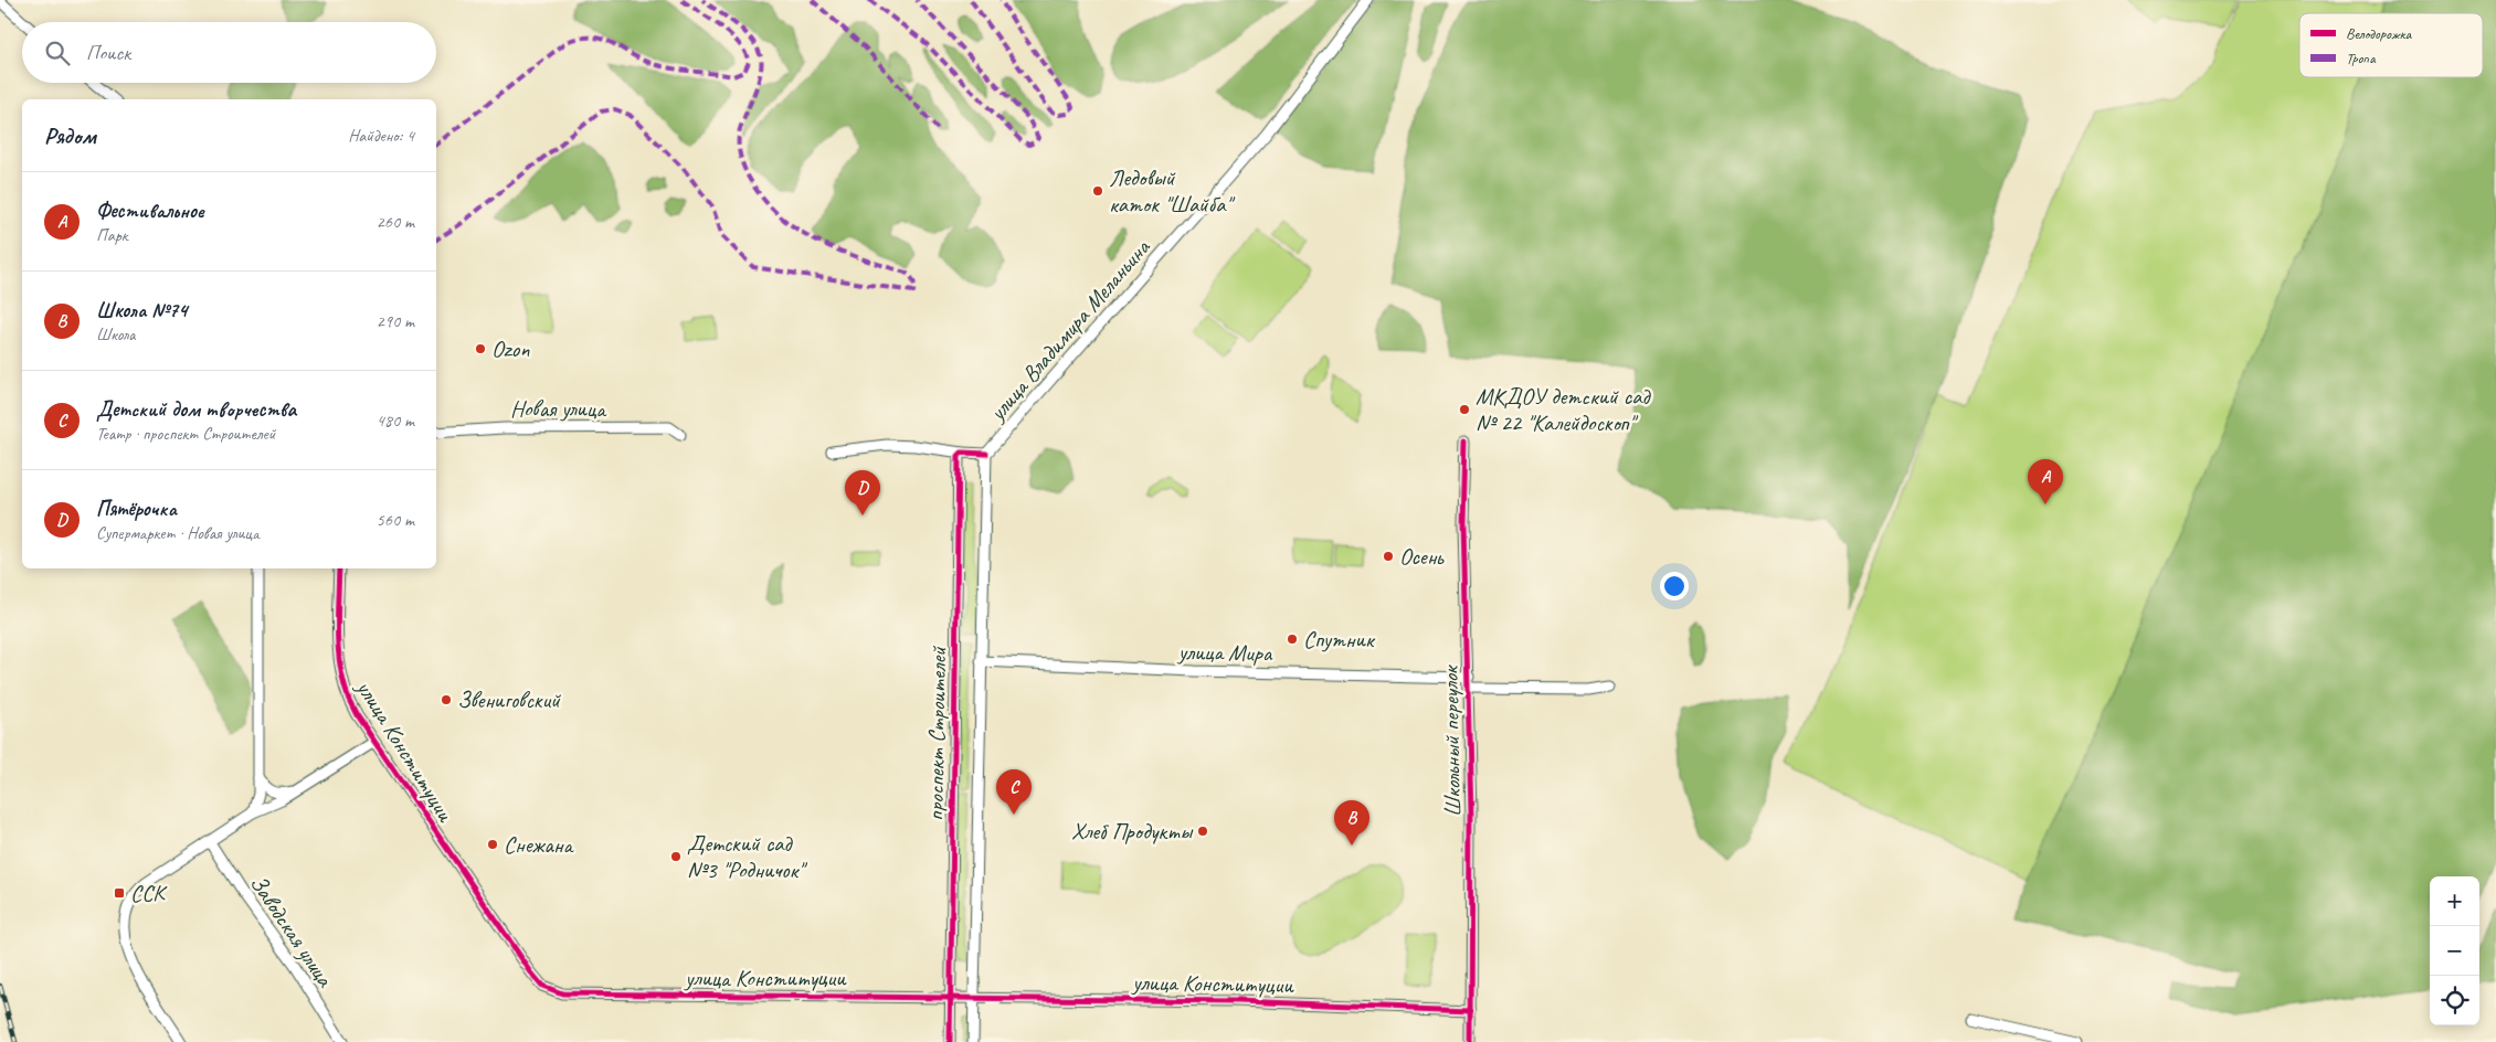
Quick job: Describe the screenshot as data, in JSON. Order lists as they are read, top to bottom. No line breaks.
{"streets":{"street":["улица Владимира Меланьина","Новая улица","улица Мира","проспект Строителей","Школьный переулок","улица Конституции","Заводская улица"]},"crossings":[["улица Владимира Меланьина","проспект Строителей"],["улица Мира","проспект Строителей"],["улица Мира","Школьный переулок"],["проспект Строителей","улица Конституции"],["Школьный переулок","улица Конституции"]],"places":{"other":["Ледовый каток \"Шайба\"","Ozon","МКДОУ детский сад № 22 \"Калейдоскоп\"","Осень","Спутник","Звениговский","Хлеб Продукты","Снежана","Детский сад №3 \"Родничок\""],"transit":["ССК"]},"legend":["Велодорожка","Тропа"],"page":{"search":"Поиск","heading":["Рядом","Найдено: 4"],"list":[{"mark":"A","name":"Фестивальное","note":"Парк","value":"260 m"},{"mark":"B","name":"Школа №74","note":"Школа","value":"290 m"},{"mark":"C","name":"Детский дом творчества","note":"Театр · проспект Строителей","value":"480 m"},{"mark":"D","name":"Пятёрочка","note":"Супермаркет · Новая улица","value":"560 m"}],"pins":["A","D","C","B"],"map_buttons":["+","−"]}}
